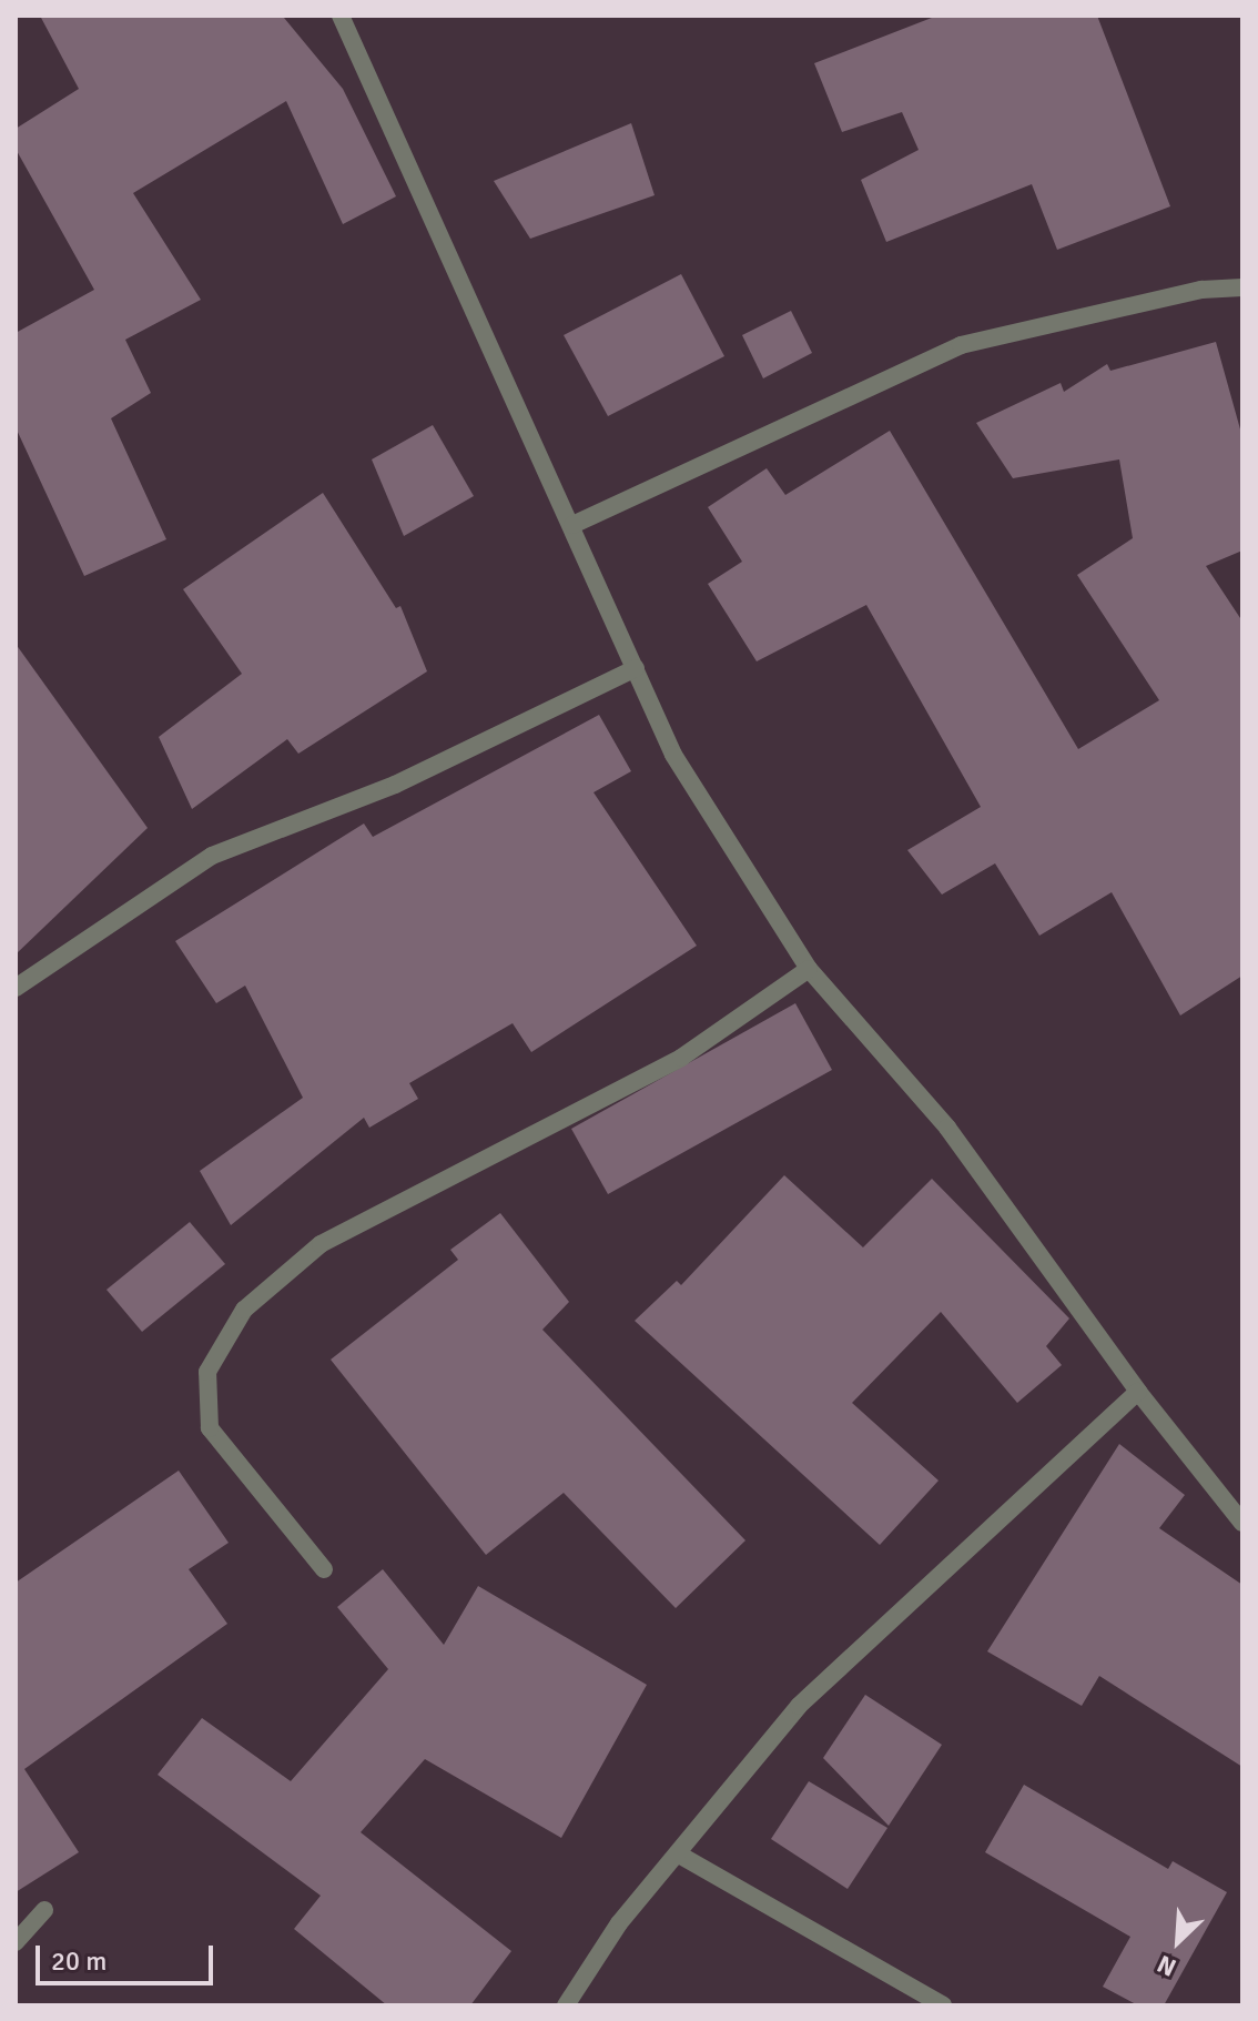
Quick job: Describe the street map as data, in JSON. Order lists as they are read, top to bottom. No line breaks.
{"scale_bar":"20 m","north":"bottom left"}
